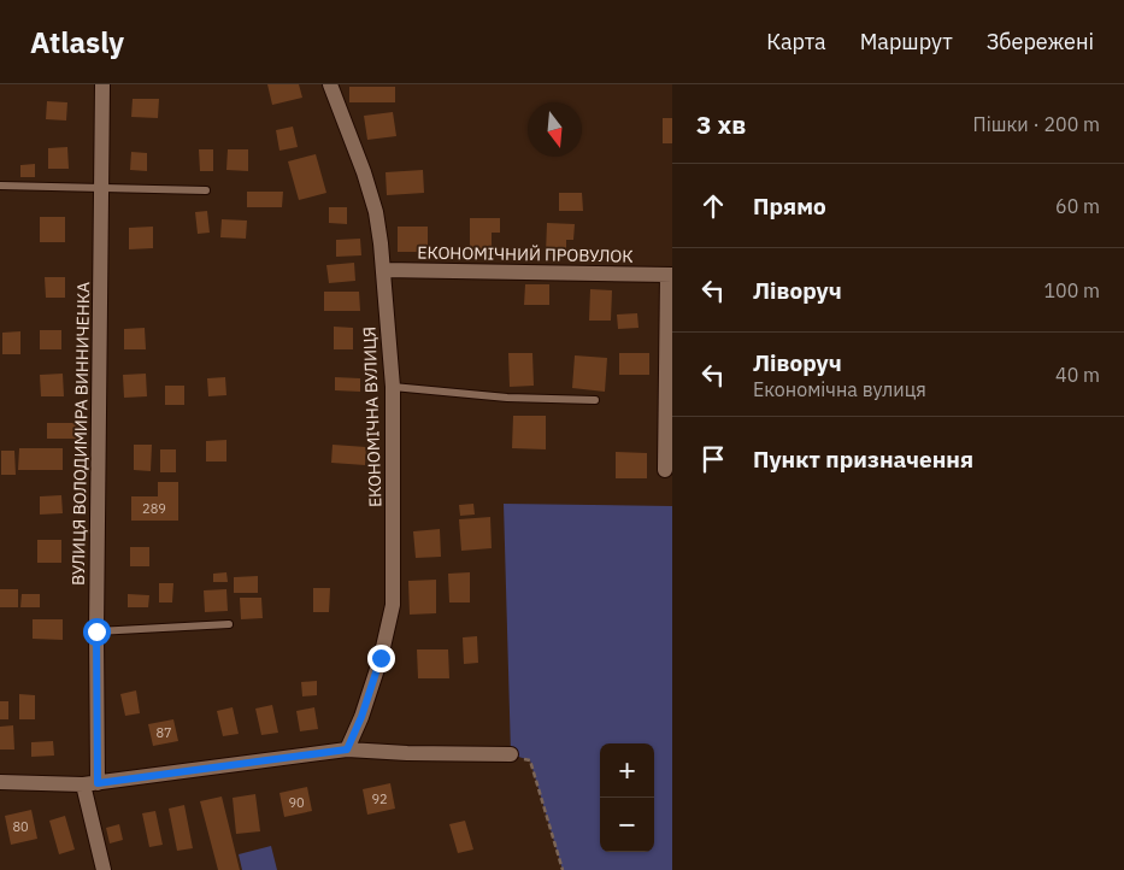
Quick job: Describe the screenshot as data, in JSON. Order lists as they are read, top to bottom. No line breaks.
{"streets":{"street":["ЕКОНОМІЧНИЙ ПРОВУЛОК","ЕКОНОМІЧНА ВУЛИЦЯ","ВУЛИЦЯ ВОЛОДИМИРА ВИННИЧЕНКА"]},"crossings":[["ЕКОНОМІЧНИЙ ПРОВУЛОК","ЕКОНОМІЧНА ВУЛИЦЯ"]],"house_numbers":["289","87","92","90","80"],"north":"bottom","page":{"header":"Atlasly","nav":["Карта","Маршрут","Збережені"],"heading":["3 хв","Пішки · 200 m"],"list":[["Прямо","60 m"],["Ліворуч","100 m"],["Ліворуч","Економічна вулиця","40 m"],"Пункт призначення"],"map_buttons":["+","−"]}}
